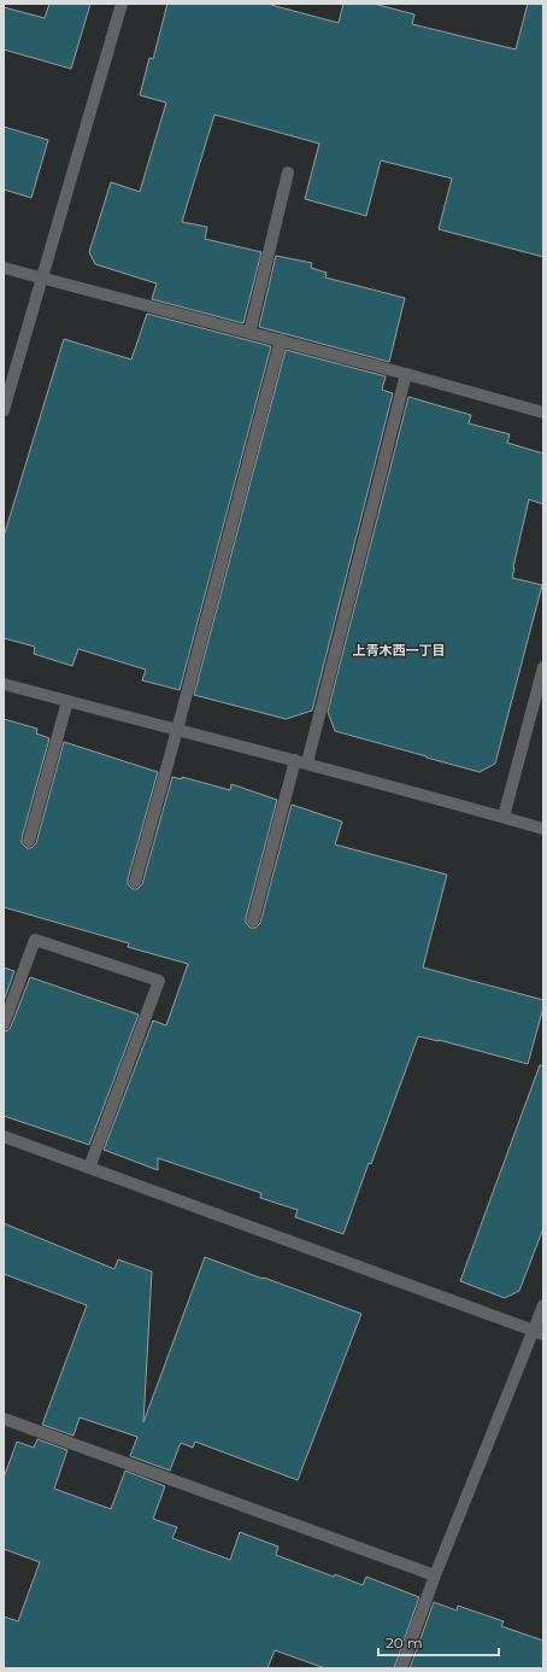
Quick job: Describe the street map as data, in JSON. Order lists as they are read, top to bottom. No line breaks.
{"districts":["上青木西一丁目"],"scale_bar":"20 m"}
